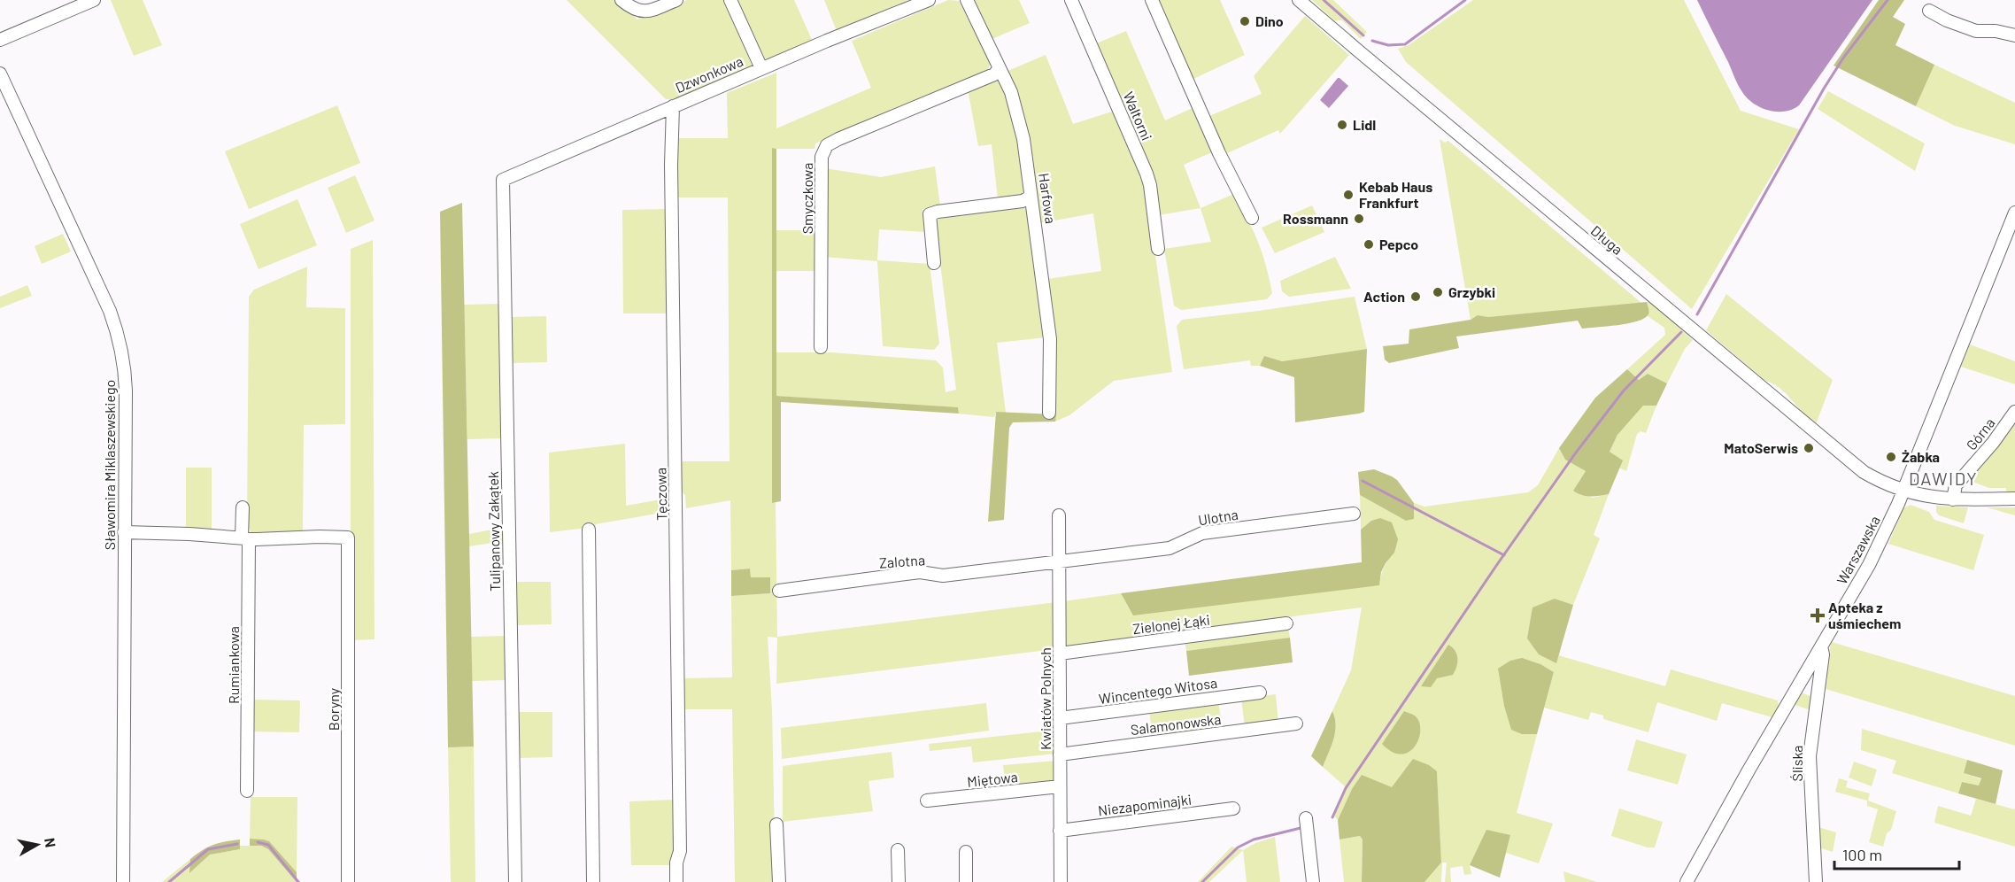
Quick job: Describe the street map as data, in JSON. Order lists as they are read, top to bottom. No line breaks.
{"streets":{"street":["Dzwonkowa","Waltorni","Smyczkowa","Harfowa","Długa","Górna","Sławomira Miklaszewskiego","Tęczowa","Ulotna","Tulipanowy Zakątek","Warszawska","Zalotna","Zielonej Łąki","Rumiankowa","Wincentego Witosa","Kwiatów Polnych","Boryny","Salamonowska","Śliska","Miętowa","Niezapominajki"]},"crossings":[["Dzwonkowa","Tęczowa"],["Dzwonkowa","Tulipanowy Zakątek"],["Smyczkowa","Harfowa"],["Długa","Górna"],["Długa","Warszawska"],["Ulotna","Zalotna"],["Ulotna","Kwiatów Polnych"],["Warszawska","Śliska"],["Zalotna","Kwiatów Polnych"],["Zielonej Łąki","Kwiatów Polnych"],["Rumiankowa","Boryny"],["Wincentego Witosa","Kwiatów Polnych"],["Kwiatów Polnych","Salamonowska"],["Kwiatów Polnych","Miętowa"],["Kwiatów Polnych","Niezapominajki"]],"districts":["DAWIDY"],"places":{"other":["Dino","Lidl","Kebab Haus Frankfurt","Rossmann","Pepco","Grzybki","Action","MatoSerwis","Żabka"],"health":["Apteka z uśmiechem"]},"scale_bar":"100 m","north":"right"}
